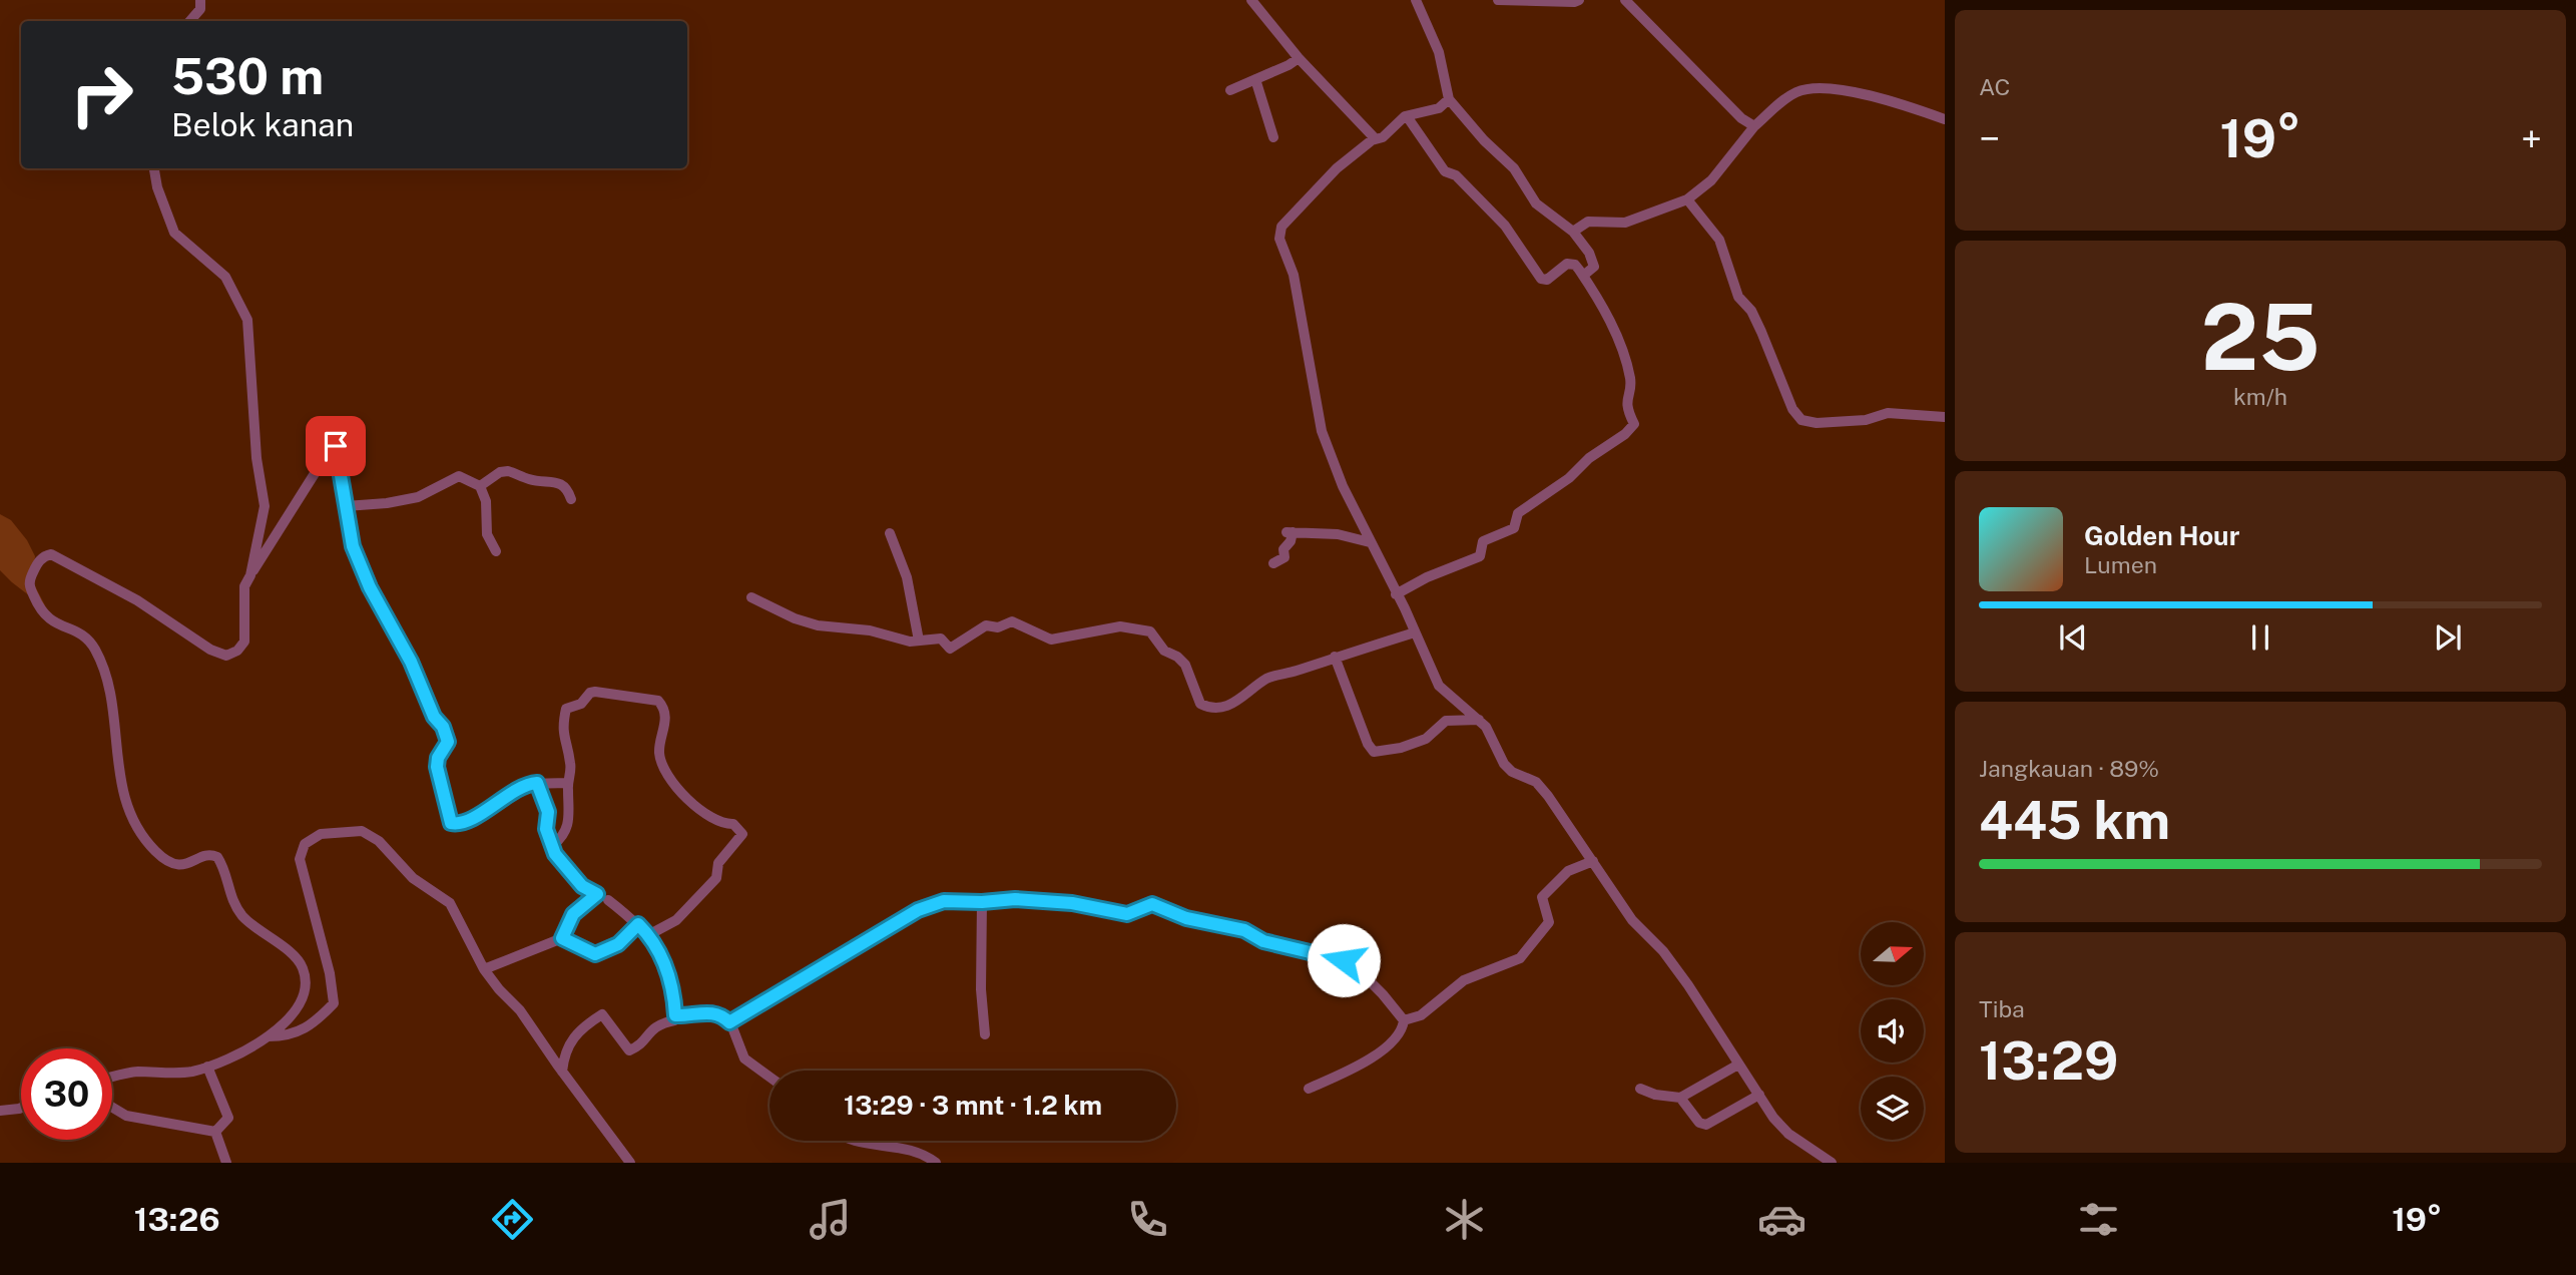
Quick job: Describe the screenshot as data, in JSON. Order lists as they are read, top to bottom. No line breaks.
{"north":"right","page":{"tile":["AC",["25","km/h"],["Jangkauan · 89%","445 km"],["Tiba","13:29"]],"turn":["530 m","Belok kanan"],"heat":["−","19°","+"],"song":["Golden Hour","Lumen"],"limit":"30","trip":"13:29 · 3 mnt · 1.2 km","tabs":["13:26","19°"]}}
